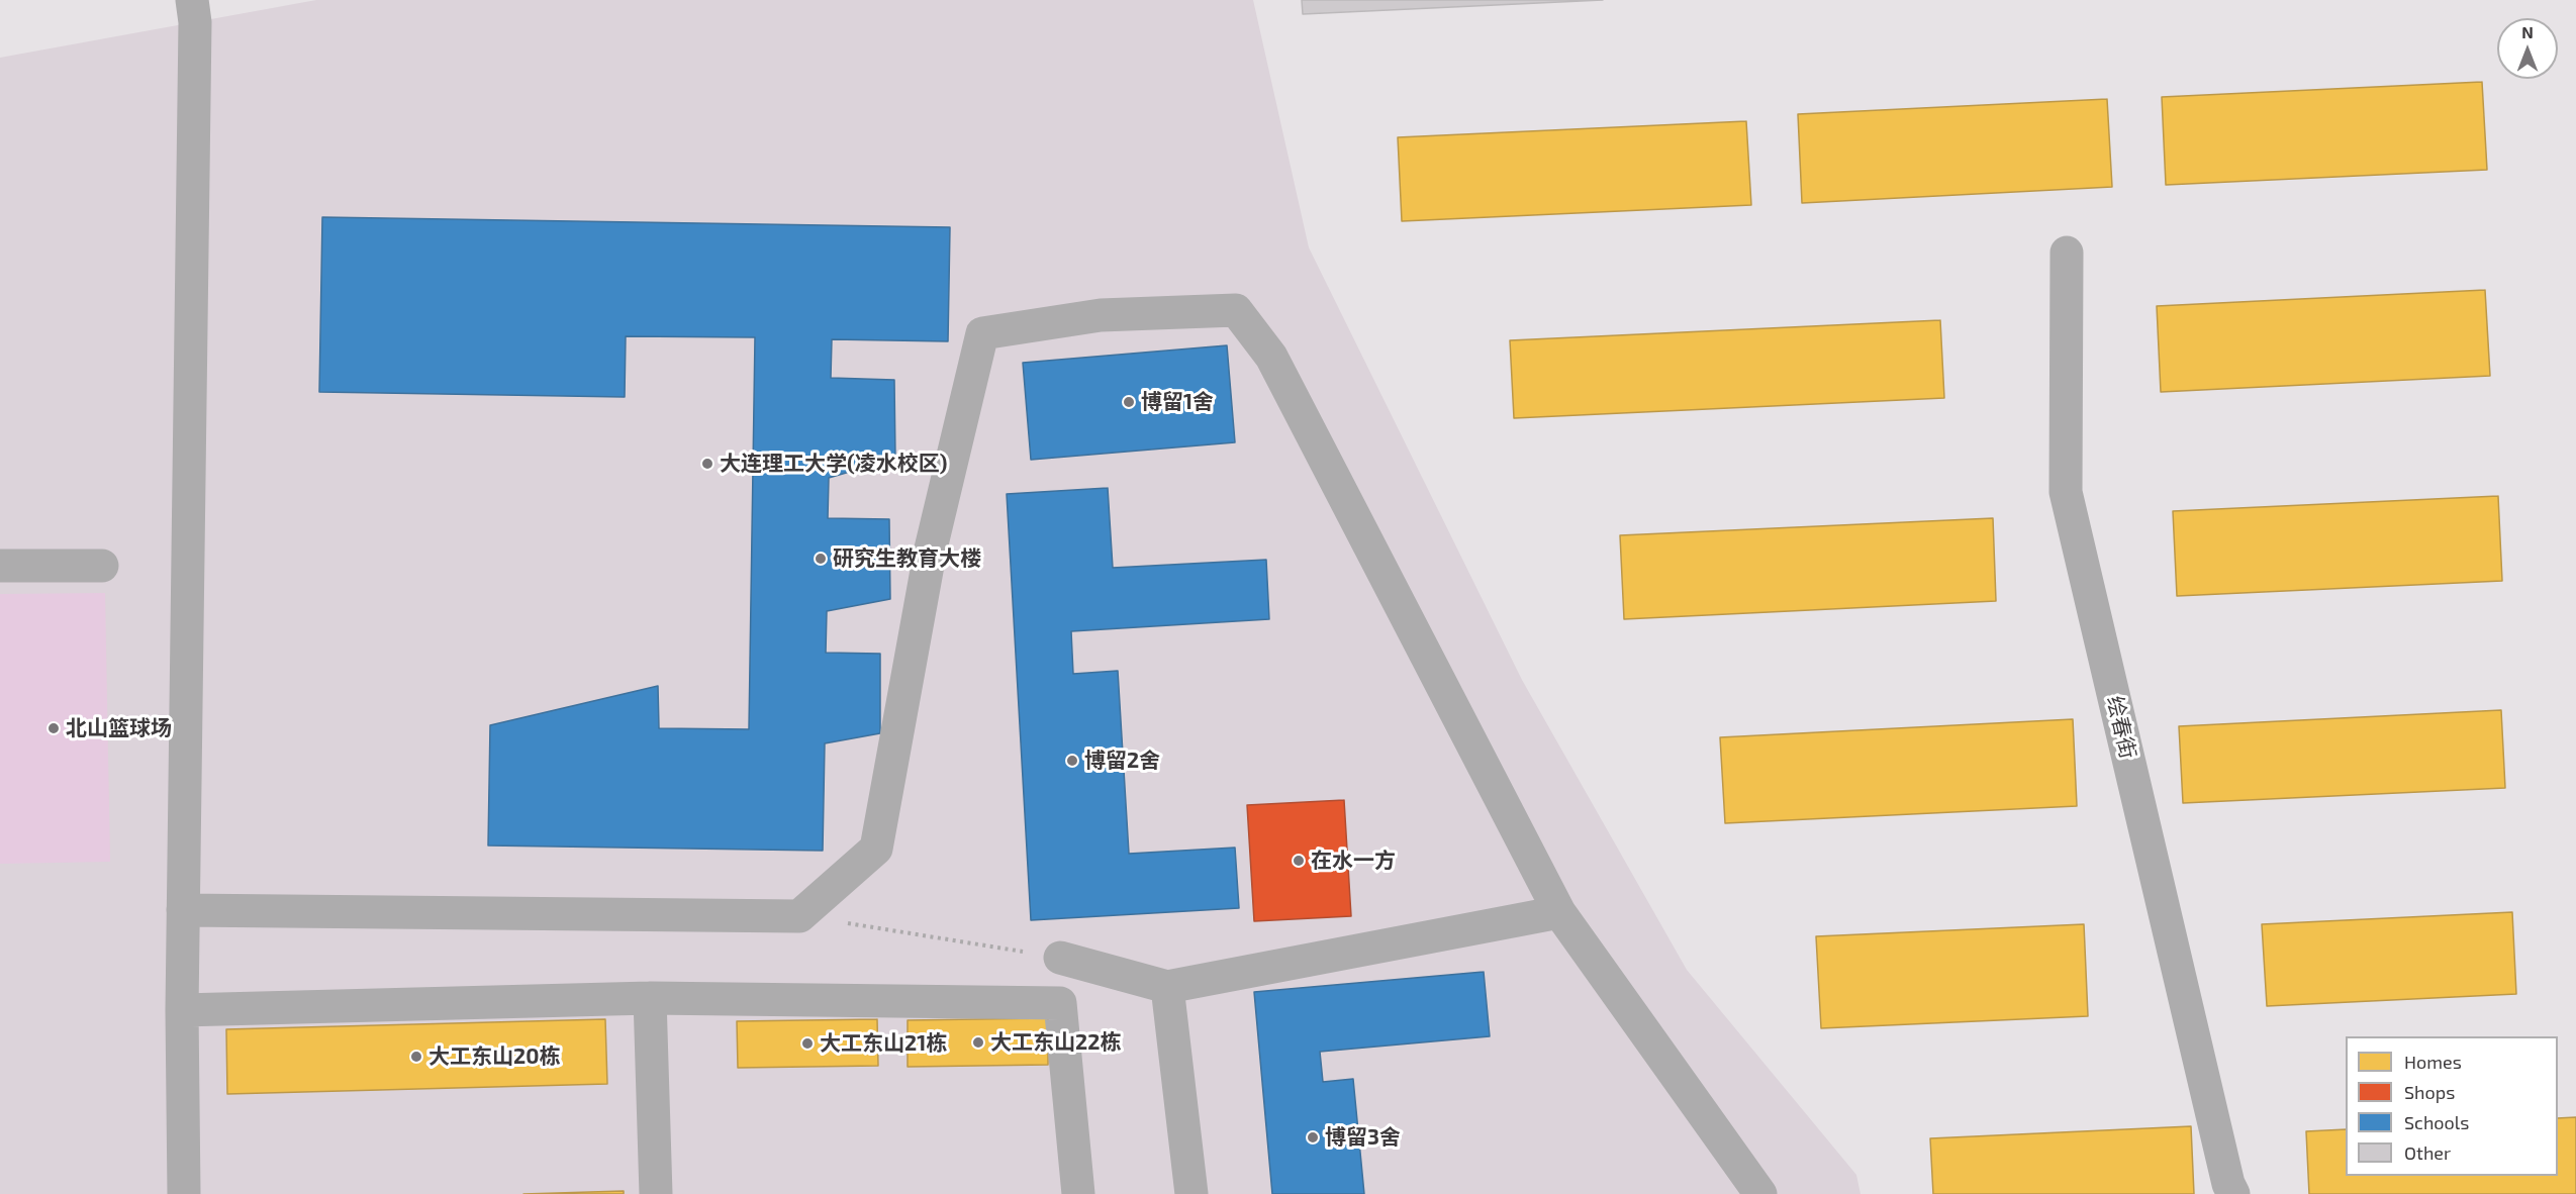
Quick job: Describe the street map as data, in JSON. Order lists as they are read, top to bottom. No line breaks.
{"streets":{"street":["绘春街"]},"places":["博留1舍","大连理工大学(凌水校区)","研究生教育大楼","北山篮球场","博留2舍","在水一方","大工东山22栋","大工东山21栋","大工东山20栋","博留3舍"],"legend":["Homes","Shops","Schools","Other"],"north":"top"}
